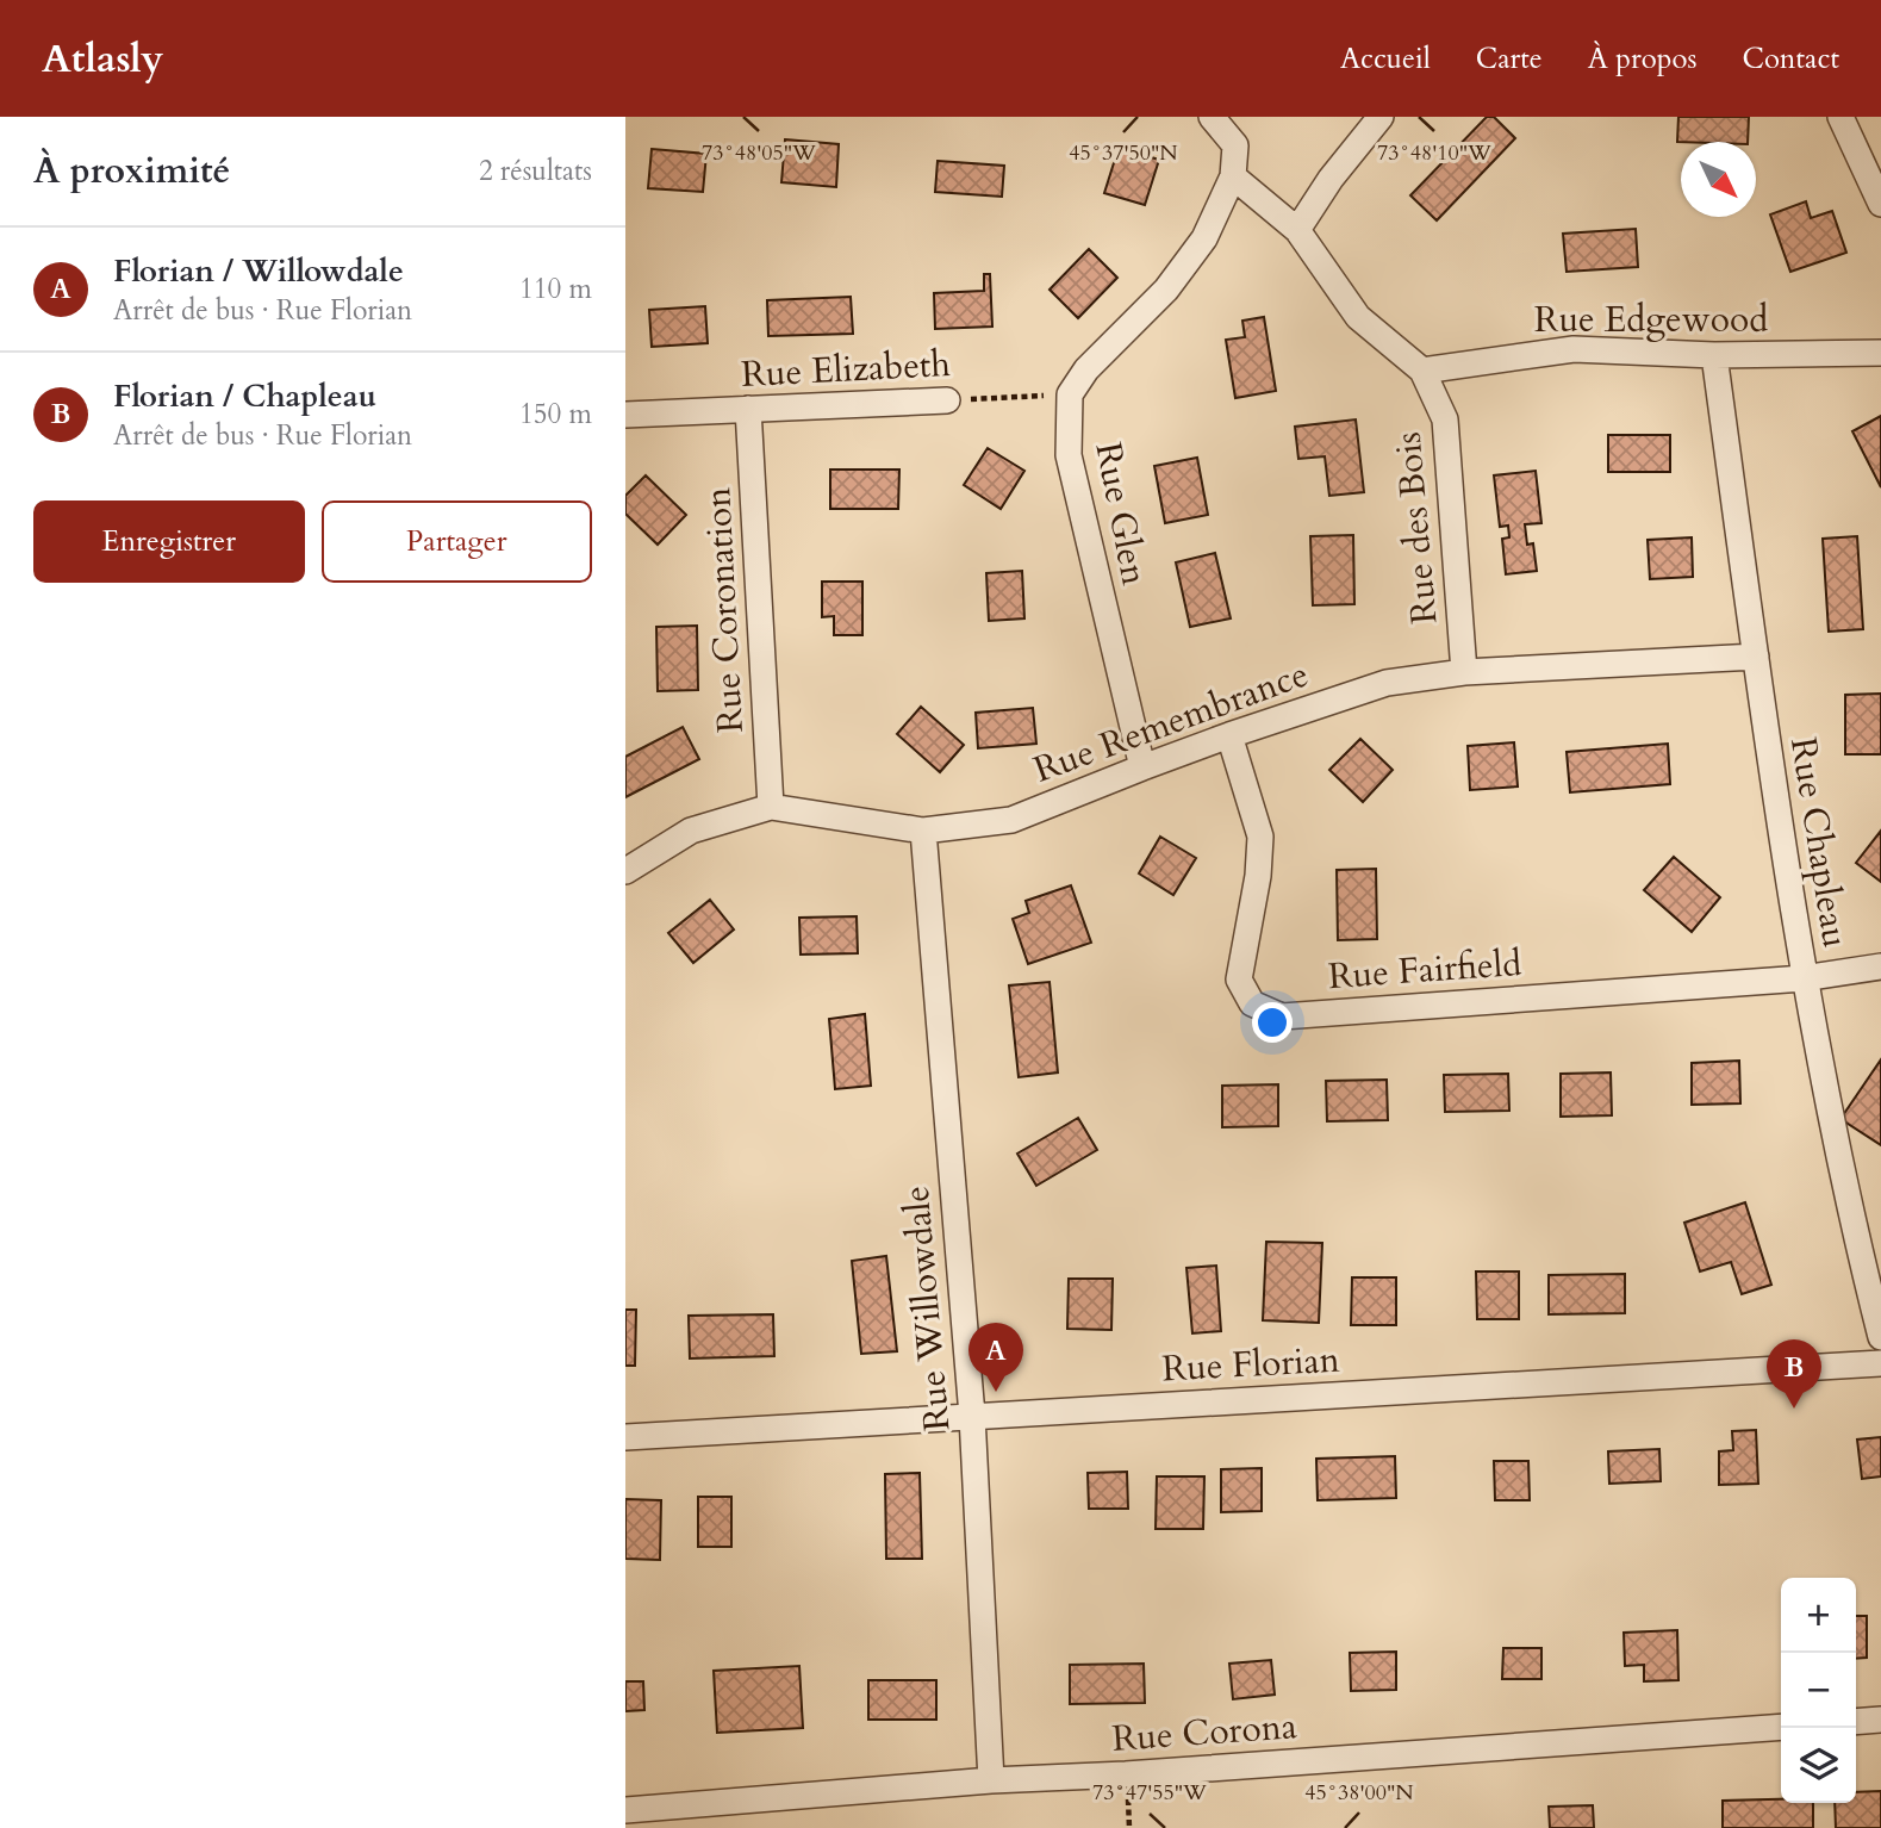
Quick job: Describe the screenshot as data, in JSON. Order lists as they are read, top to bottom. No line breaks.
{"streets":{"street":["Rue Edgewood","Rue Elizabeth","Rue Glen","Rue des Bois","Rue Coronation","Rue Remembrance","Rue Chapleau","Rue Fairfield","Rue Willowdale","Rue Florian","Rue Corona"]},"crossings":[["Rue Edgewood","Rue des Bois"],["Rue Edgewood","Rue Chapleau"],["Rue Elizabeth","Rue Glen"],["Rue Elizabeth","Rue Coronation"],["Rue Glen","Rue Remembrance"],["Rue des Bois","Rue Remembrance"],["Rue Coronation","Rue Remembrance"],["Rue Remembrance","Rue Chapleau"],["Rue Remembrance","Rue Fairfield"],["Rue Remembrance","Rue Willowdale"],["Rue Chapleau","Rue Fairfield"],["Rue Willowdale","Rue Florian"],["Rue Willowdale","Rue Corona"]],"north":"bottom right","page":{"header":"Atlasly","nav":["Accueil","Carte","À propos","Contact"],"heading":["À proximité","2 résultats"],"list":[{"mark":"A","name":"Florian / Willowdale","note":"Arrêt de bus · Rue Florian","value":"110 m"},{"mark":"B","name":"Florian / Chapleau","note":"Arrêt de bus · Rue Florian","value":"150 m"}],"buttons":["Enregistrer","Partager"],"pins":["A","B"],"map_buttons":["+","−"]},"coordinates":["73°48'05\"W","73°48'10\"W","45°37'50\"N","45°38'00\"N","73°47'55\"W"]}
